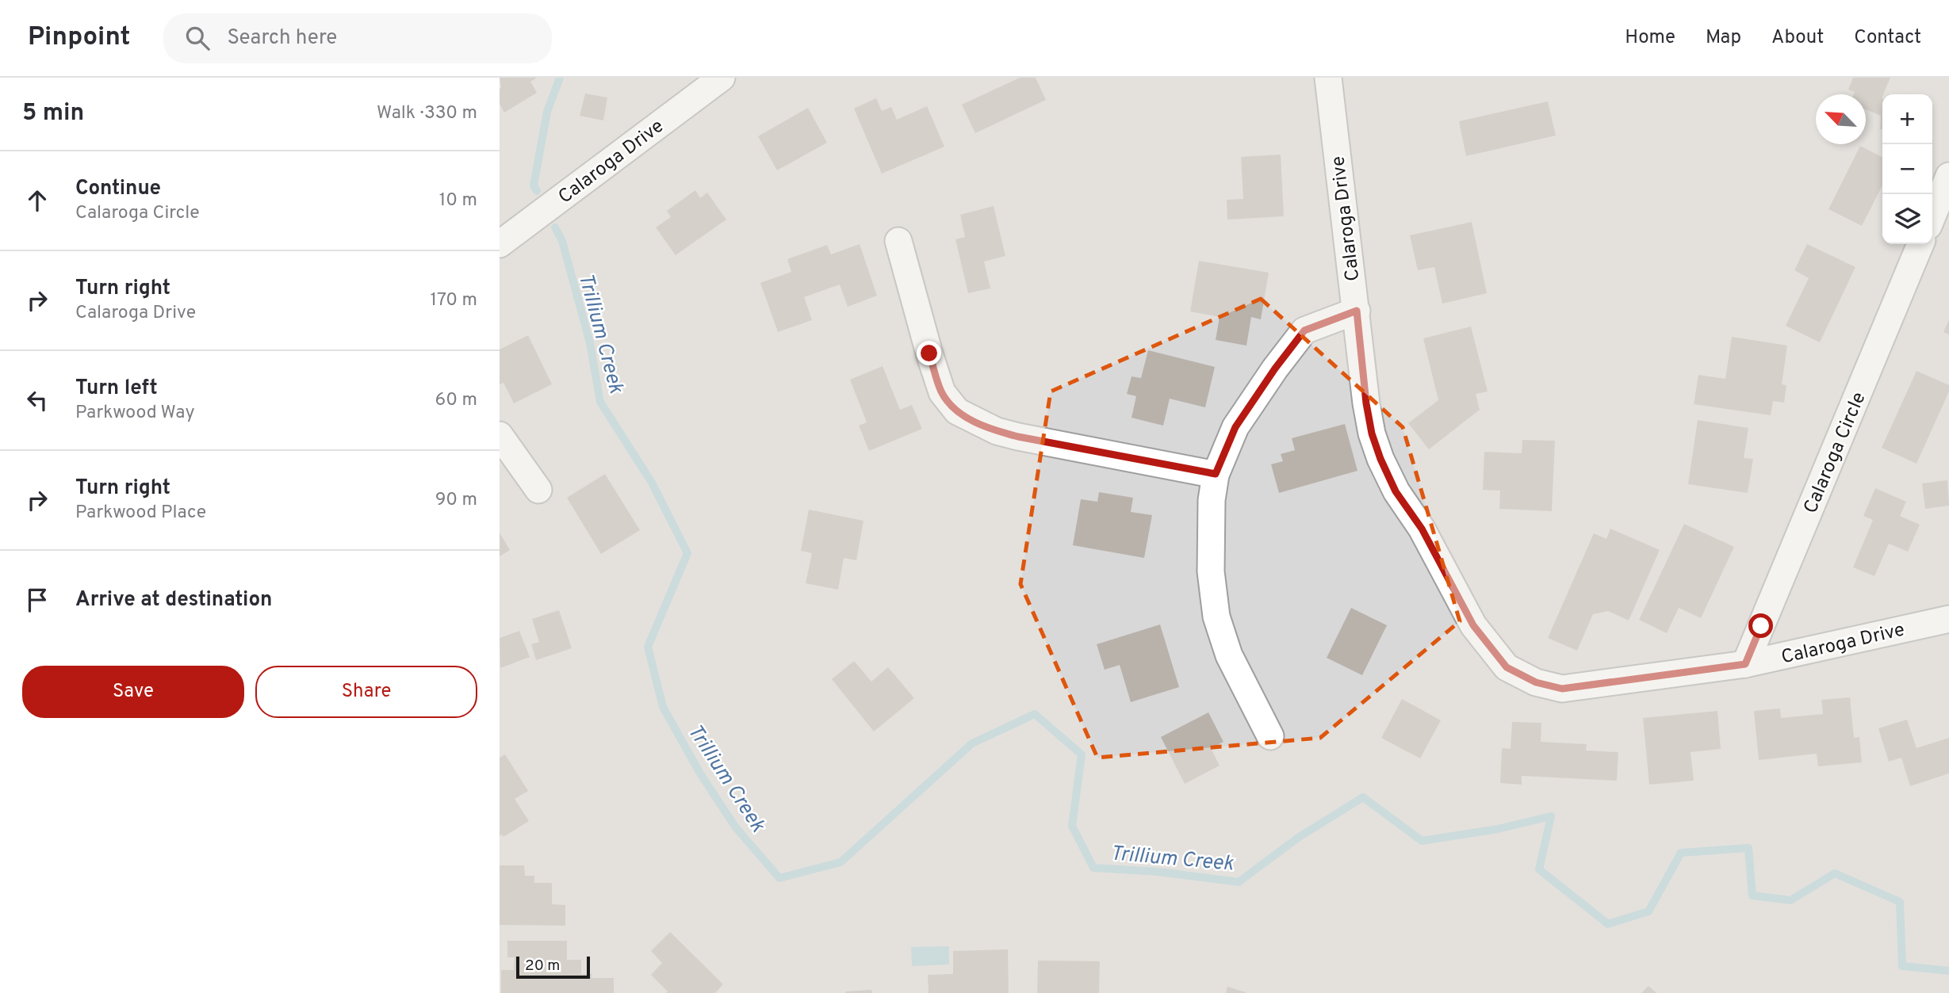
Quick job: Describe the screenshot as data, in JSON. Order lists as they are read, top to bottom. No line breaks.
{"streets":{"street":["Calaroga Drive","Calaroga Circle"]},"crossings":[["Calaroga Drive","Calaroga Circle"]],"water":["Trillium Creek"],"scale_bar":"20 m","north":"top left","page":{"header":"Pinpoint","search":"Search here","nav":["Home","Map","About","Contact"],"heading":["5 min","Walk · 330 m"],"map_buttons":["+","−"],"list":[["Continue","Calaroga Circle","10 m"],["Turn right","Calaroga Drive","170 m"],["Turn left","Parkwood Way","60 m"],["Turn right","Parkwood Place","90 m"],"Arrive at destination"],"buttons":["Save","Share"],"scale":"20 m"}}
